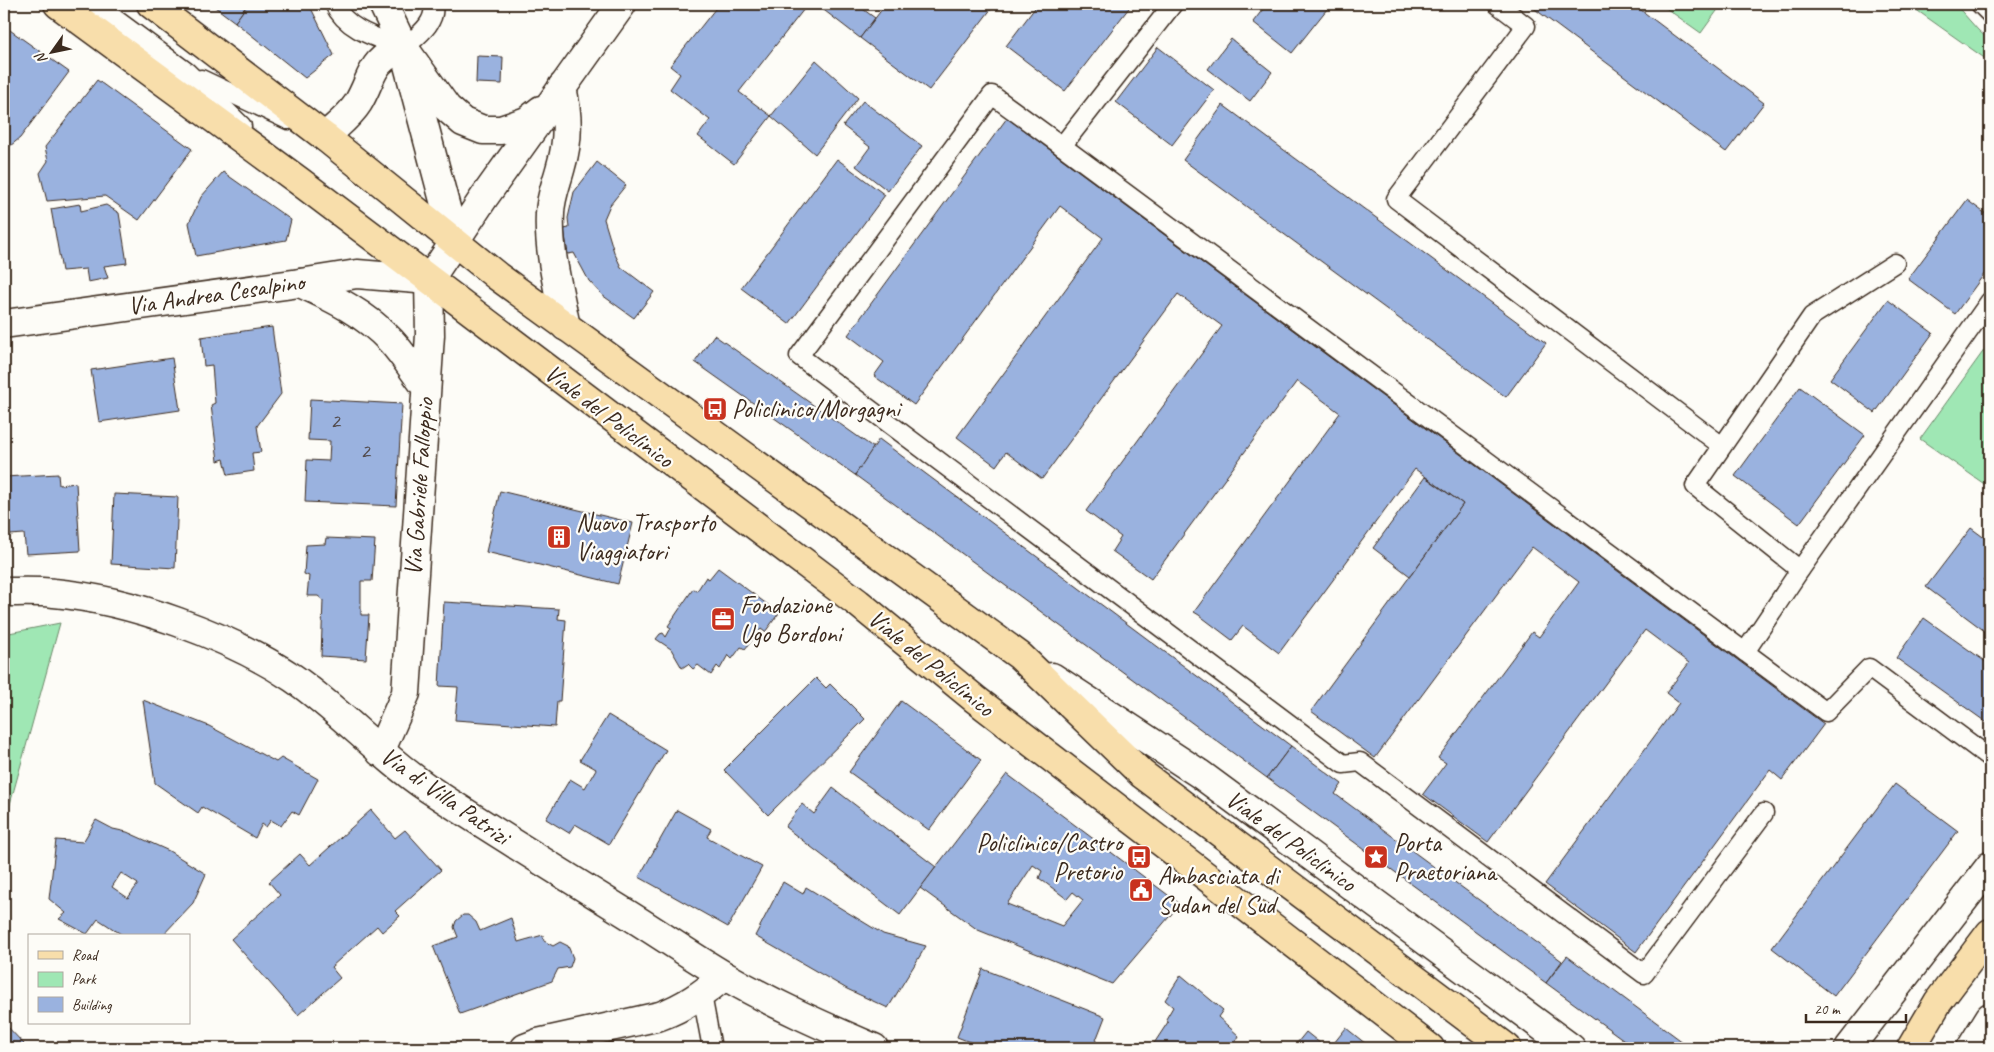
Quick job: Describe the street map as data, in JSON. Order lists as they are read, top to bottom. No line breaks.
{"streets":{"main road":["Viale del Policlinico"],"street":["Via Andrea Cesalpino","Via Gabriele Falloppio","Via di Villa Patrizi"]},"crossings":[["Via Andrea Cesalpino","Viale del Policlinico"],["Via Andrea Cesalpino","Via Gabriele Falloppio"],["Viale del Policlinico","Via Gabriele Falloppio"],["Via Gabriele Falloppio","Via di Villa Patrizi"]],"places":{"bus stop":["Policlinico/Morgagni","Policlinico/Castro Pretorio"],"building":["Nuovo Trasporto Viaggiatori"],"office":["Fondazione Ugo Bordoni"],"place":["Porta Praetoriana"],"public building":["Ambasciata di Sudan del Sud"]},"house_numbers":["2","2"],"legend":["Road","Park","Building"],"scale_bar":"20 m","north":"bottom left"}
